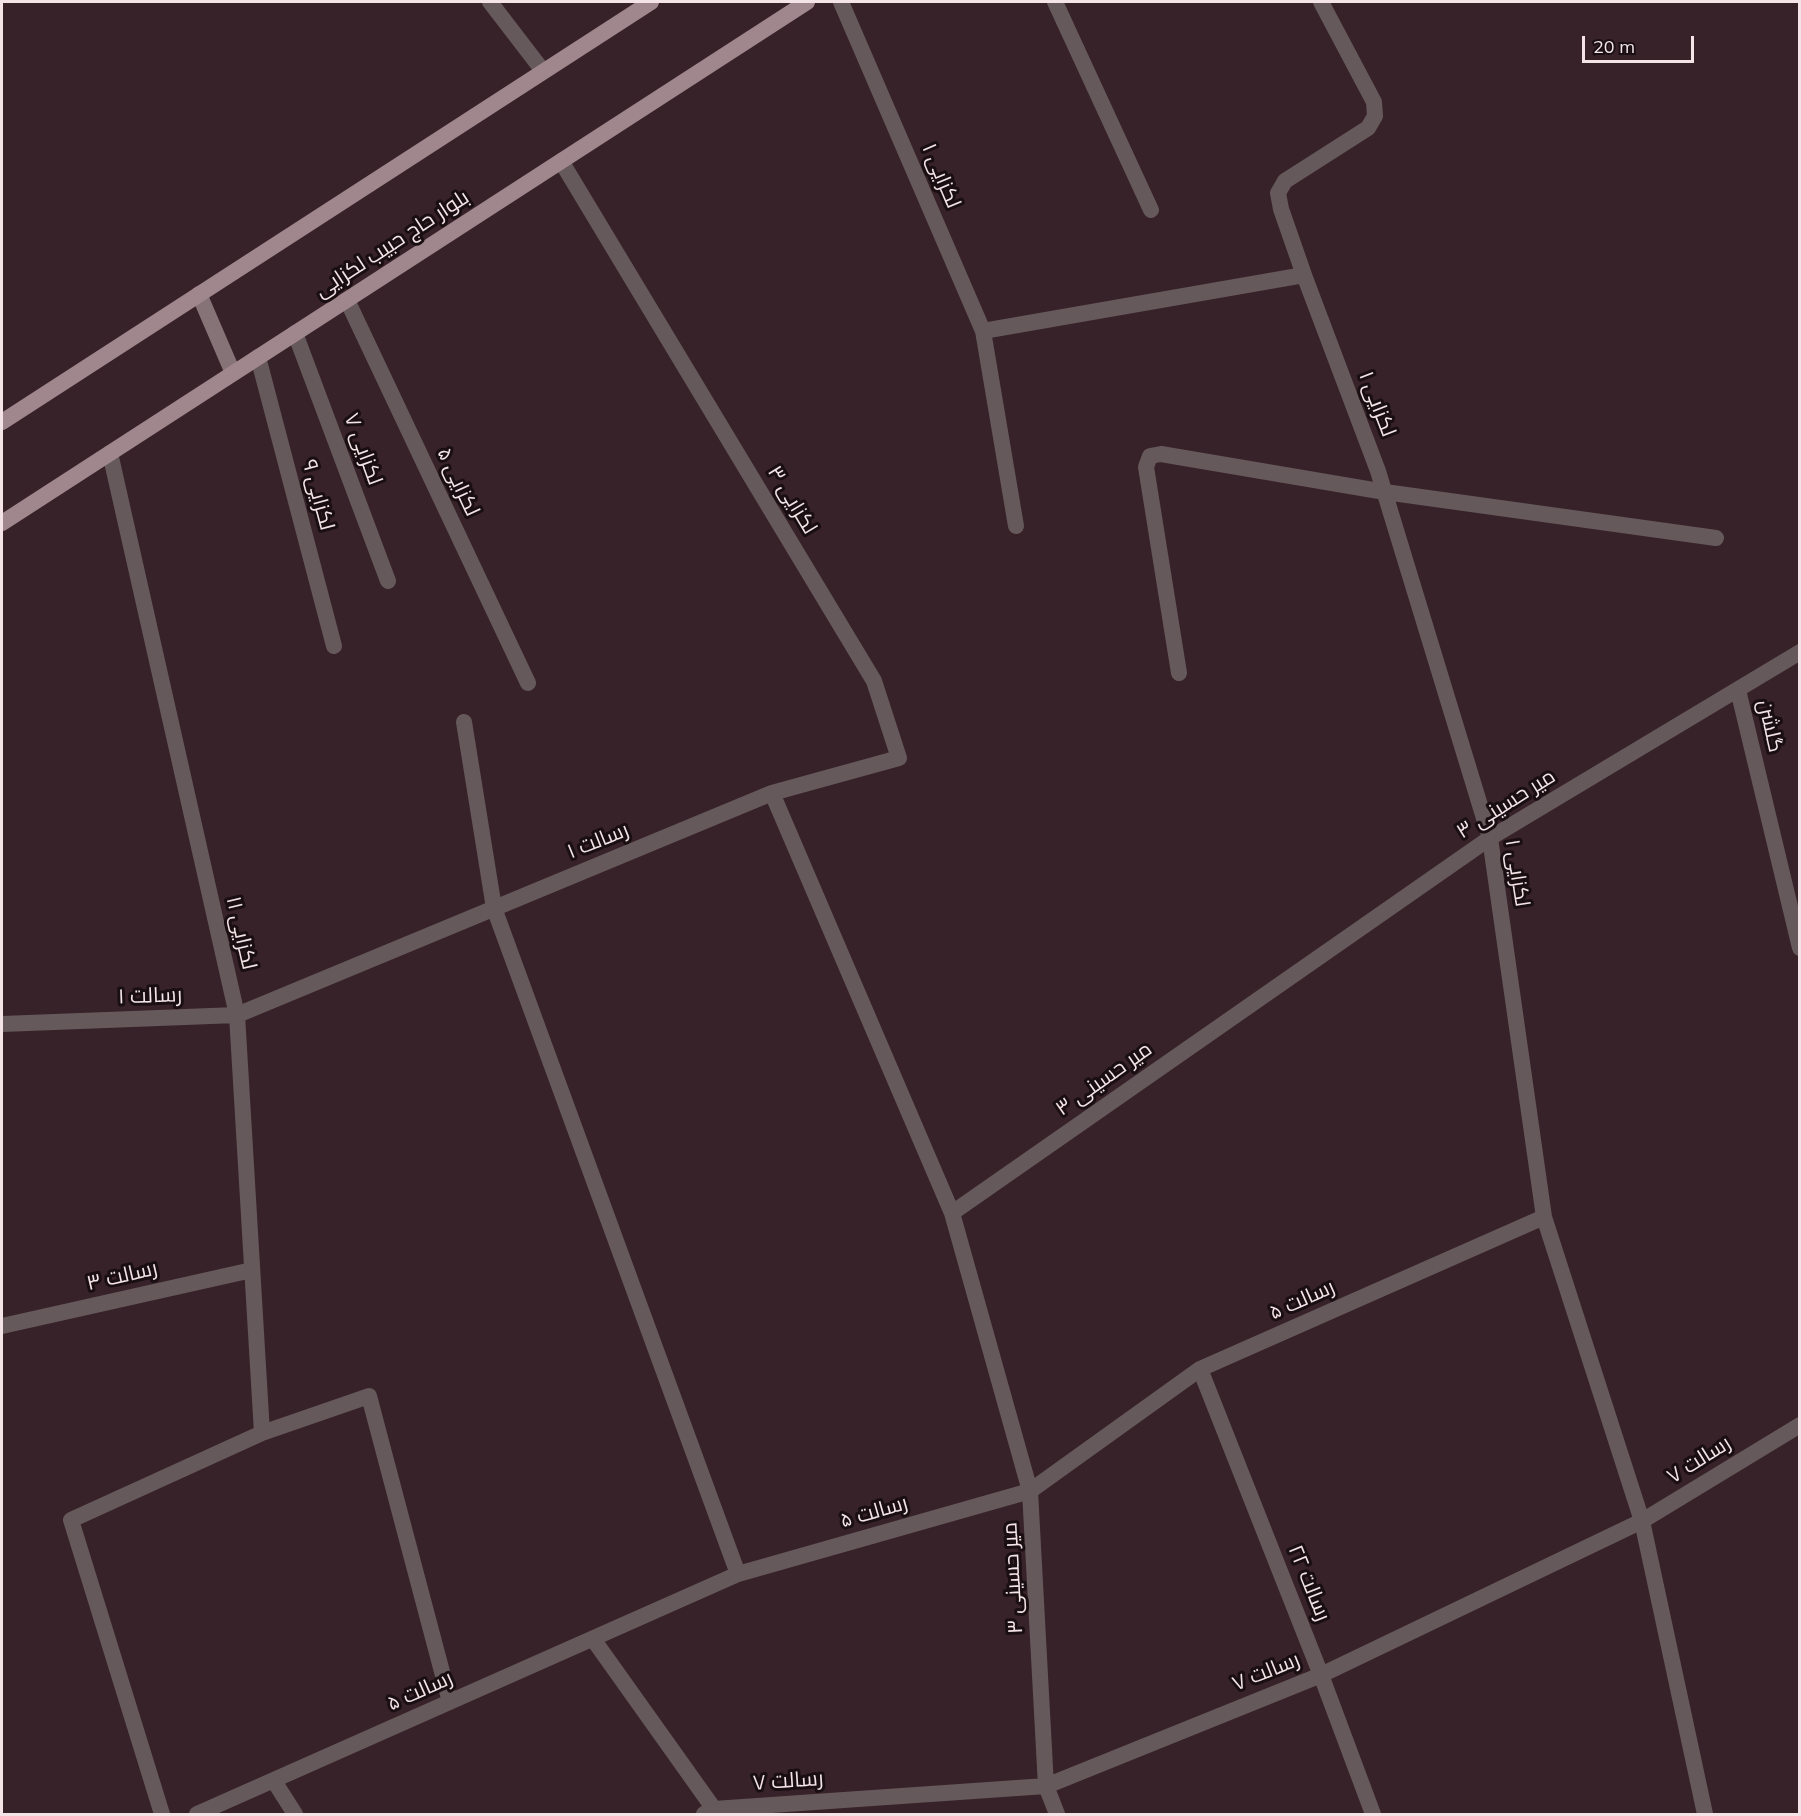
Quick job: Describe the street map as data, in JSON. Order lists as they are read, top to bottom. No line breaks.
{"streets":{"main road":["بلوار حاج حبیب لکزايی"],"street":["لکزایی ۱","لکزایی ۷","لکزایی ۵","لکزایی ۹","لکزایی ۳","گلشن","میر حسینی ۳","رسالت ۱","لکزایی ۱۱","رسالت ۳","رسالت ۵","رسالت ۷","رسالت ۲۲"]},"crossings":[["لکزایی ۱","میر حسینی ۳"],["لکزایی ۱","رسالت ۵"],["لکزایی ۱","رسالت ۷"],["بلوار حاج حبیب لکزايی","لکزایی ۷"],["بلوار حاج حبیب لکزايی","لکزایی ۵"],["بلوار حاج حبیب لکزايی","لکزایی ۹"],["بلوار حاج حبیب لکزايی","لکزایی ۳"],["بلوار حاج حبیب لکزايی","لکزایی ۱۱"],["لکزایی ۳","رسالت ۱"],["گلشن","میر حسینی ۳"],["میر حسینی ۳","رسالت ۵"],["میر حسینی ۳","رسالت ۷"],["رسالت ۱","لکزایی ۱۱"],["لکزایی ۱۱","رسالت ۳"],["رسالت ۵","رسالت ۲۲"],["رسالت ۷","رسالت ۲۲"]],"scale_bar":"20 m"}
